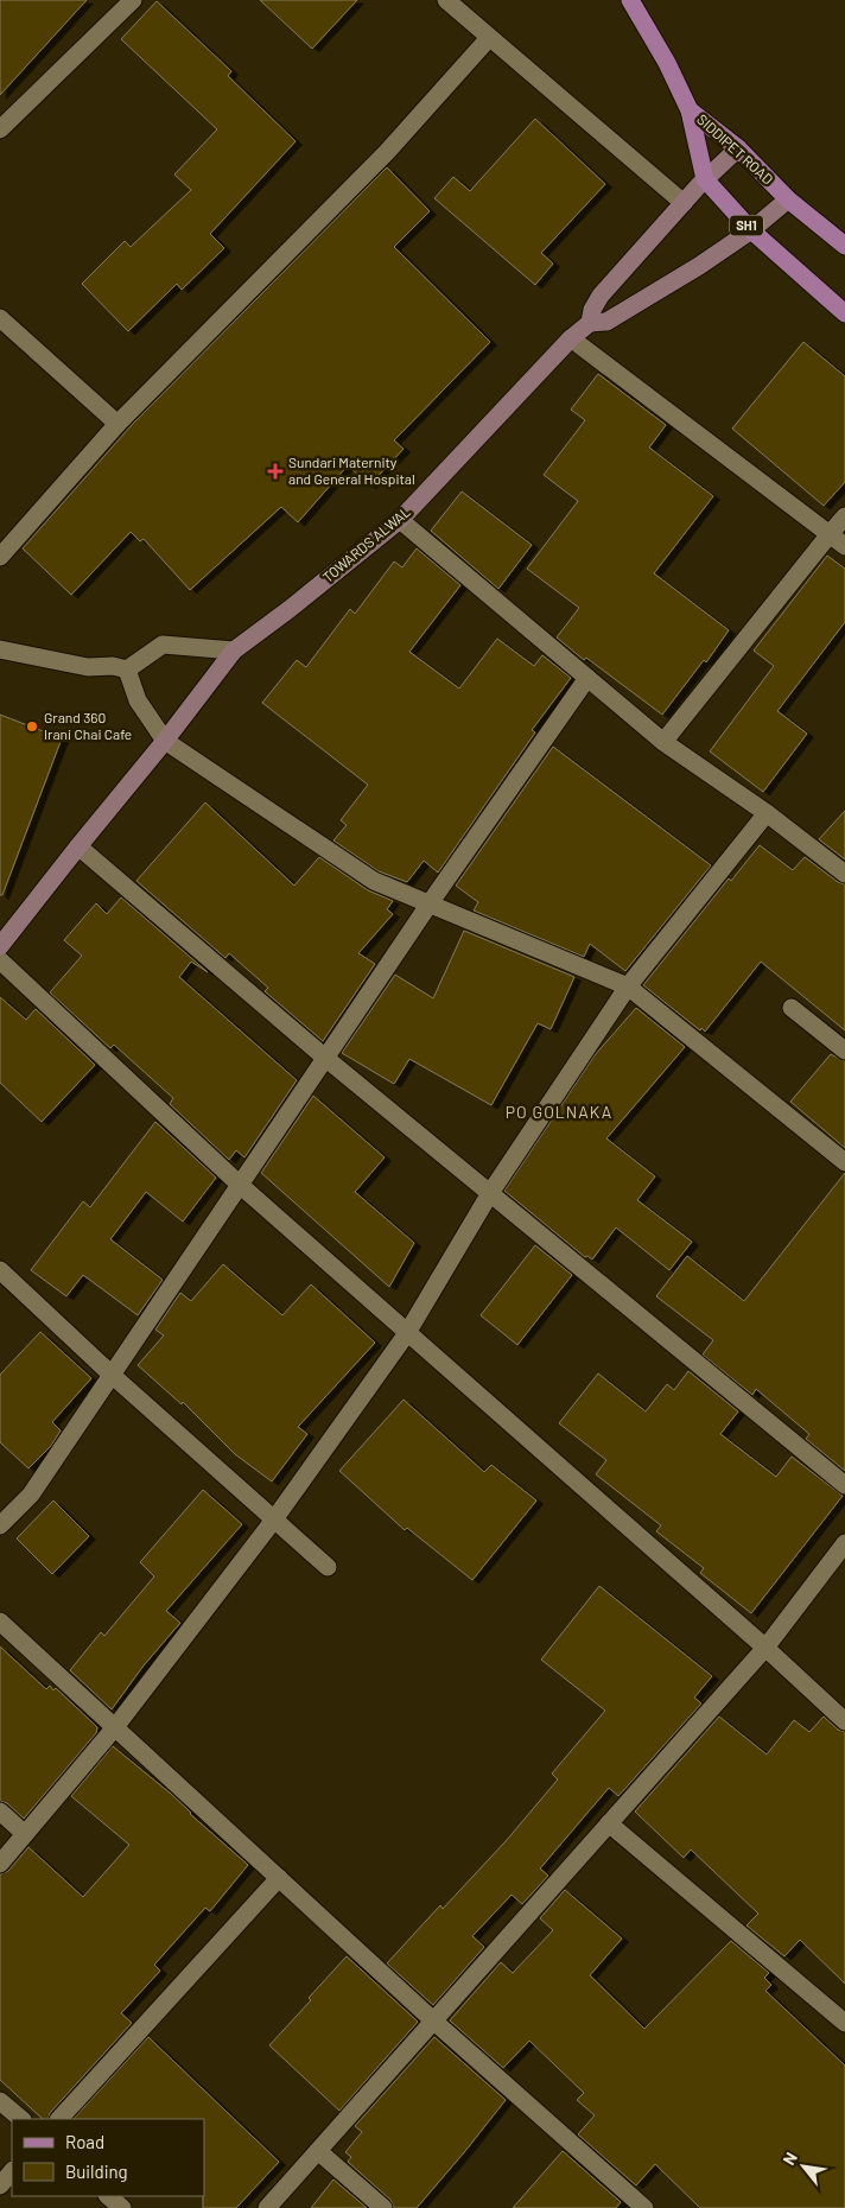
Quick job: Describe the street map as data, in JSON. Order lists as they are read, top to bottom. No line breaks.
{"streets":{"main road":["SIDDIPET ROAD","SH1","TOWARDS ALWAL"]},"crossings":[["SIDDIPET ROAD","SH1"],["SIDDIPET ROAD","TOWARDS ALWAL"],["SH1","TOWARDS ALWAL"]],"districts":["PO GOLNAKA"],"places":{"health":["Sundari Maternity and General Hospital"],"other":["Grand 360 Irani Chai Cafe"]},"legend":["Road","Building"],"north":"top left"}
